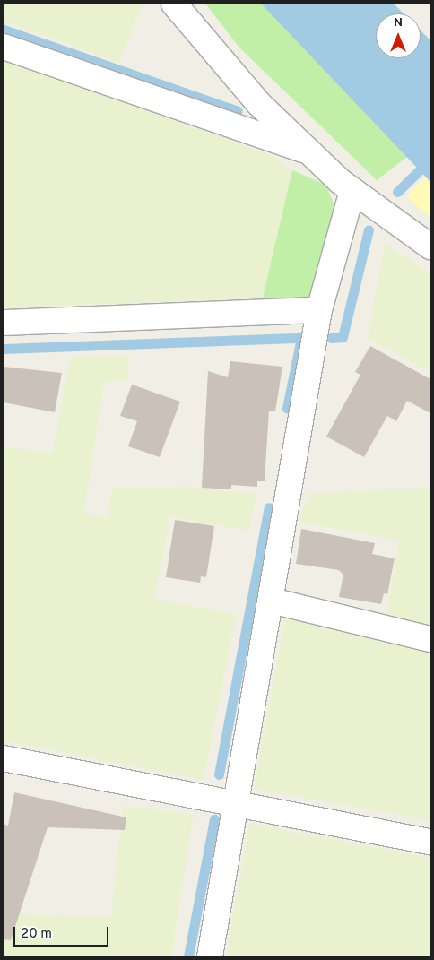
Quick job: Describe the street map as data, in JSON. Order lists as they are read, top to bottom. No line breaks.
{"scale_bar":"20 m","north":"top"}
